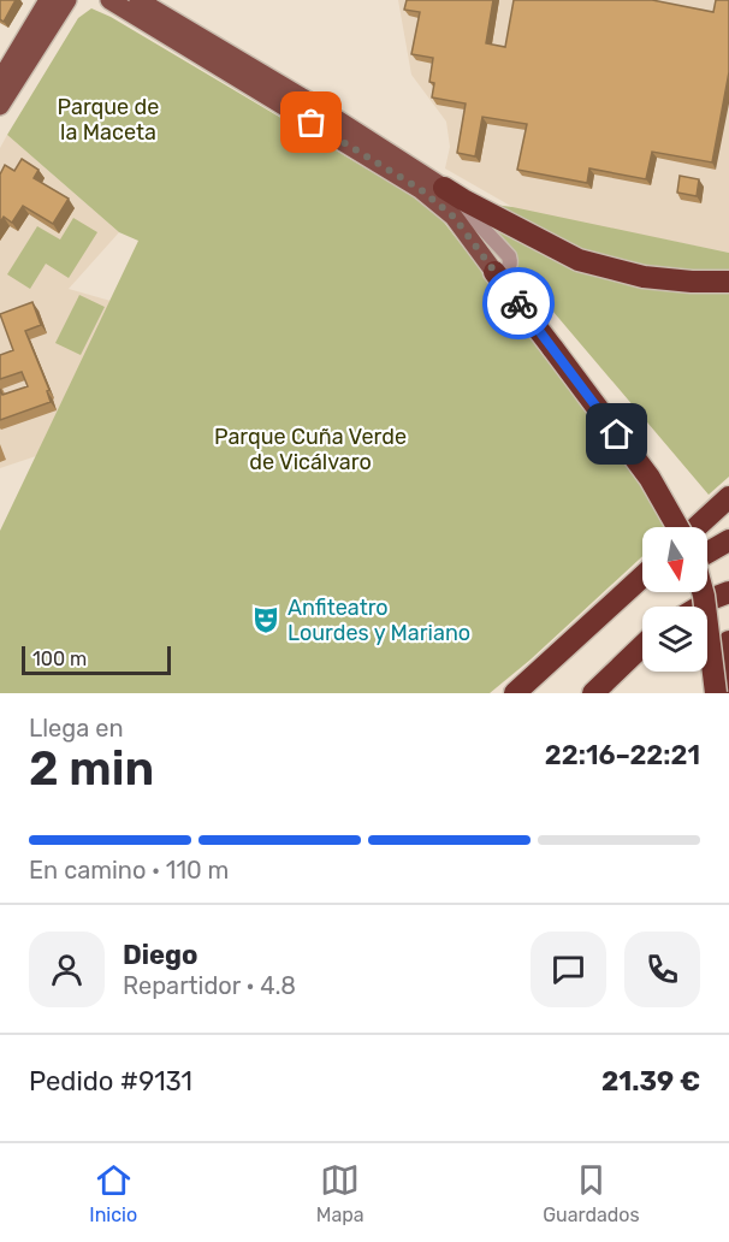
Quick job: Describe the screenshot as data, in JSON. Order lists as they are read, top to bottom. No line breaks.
{"parks":["Parque de la Maceta","Parque Cuña Verde de Vicálvaro"],"places":{"theatre":["Anfiteatro Lourdes y Mariano"]},"scale_bar":"100 m","north":"bottom","page":{"scale":"100 m","heading":["2 min","Llega en","22:16–22:21"],"panel":["Diego","Repartidor · 4.8","Pedido #9131","21.39 €"],"bar":"En camino · 110 m","tabs":["Inicio","Mapa","Guardados"]}}
